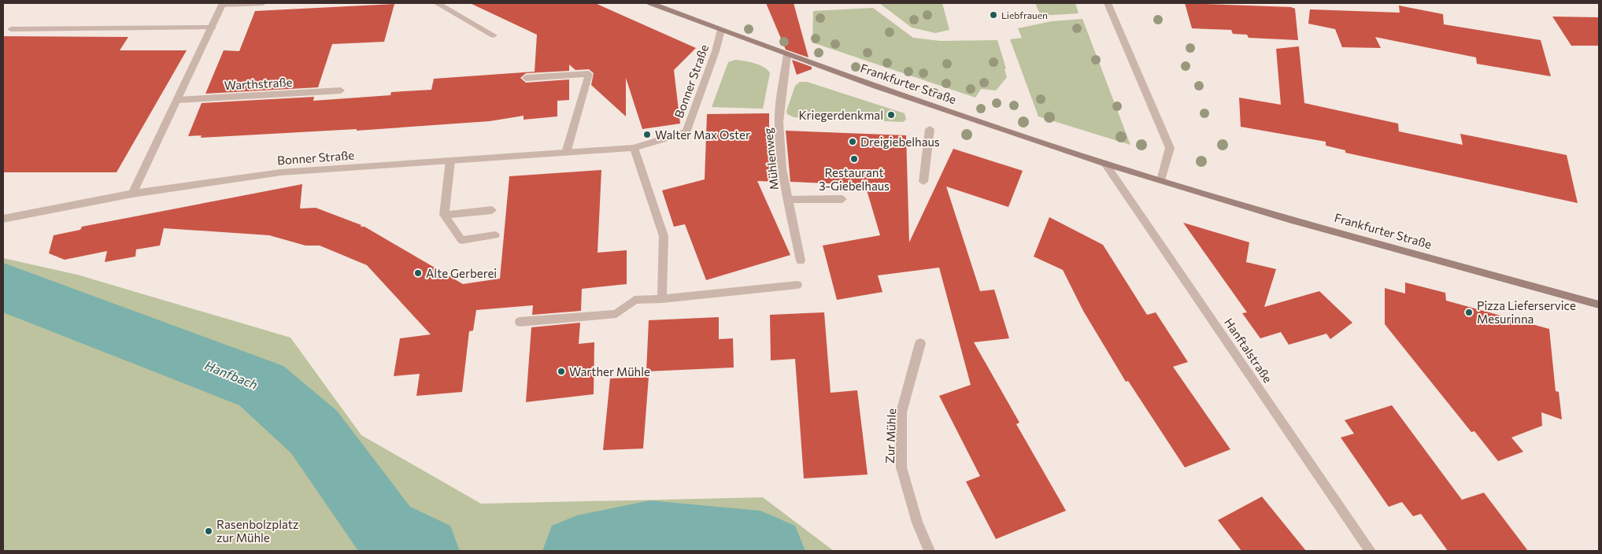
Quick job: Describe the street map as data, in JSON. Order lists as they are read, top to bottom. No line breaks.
{"streets":{"main road":["Frankfurter Straße"],"street":["Bonner Straße","Warthstraße","Mühlenweg","Hanftalstraße","Zur Mühle"]},"crossings":[["Bonner Straße","Frankfurter Straße"],["Frankfurter Straße","Mühlenweg"],["Frankfurter Straße","Hanftalstraße"]],"water":["Hanfbach"],"places":["Liebfrauen","Kriegerdenkmal","Walter Max Oster","Dreigiebelhaus","Restaurant 3-Giebelhaus","Alte Gerberei","Pizza Lieferservice Mesurinna","Warther Mühle","Rasenbolzplatz zur Mühle"]}
